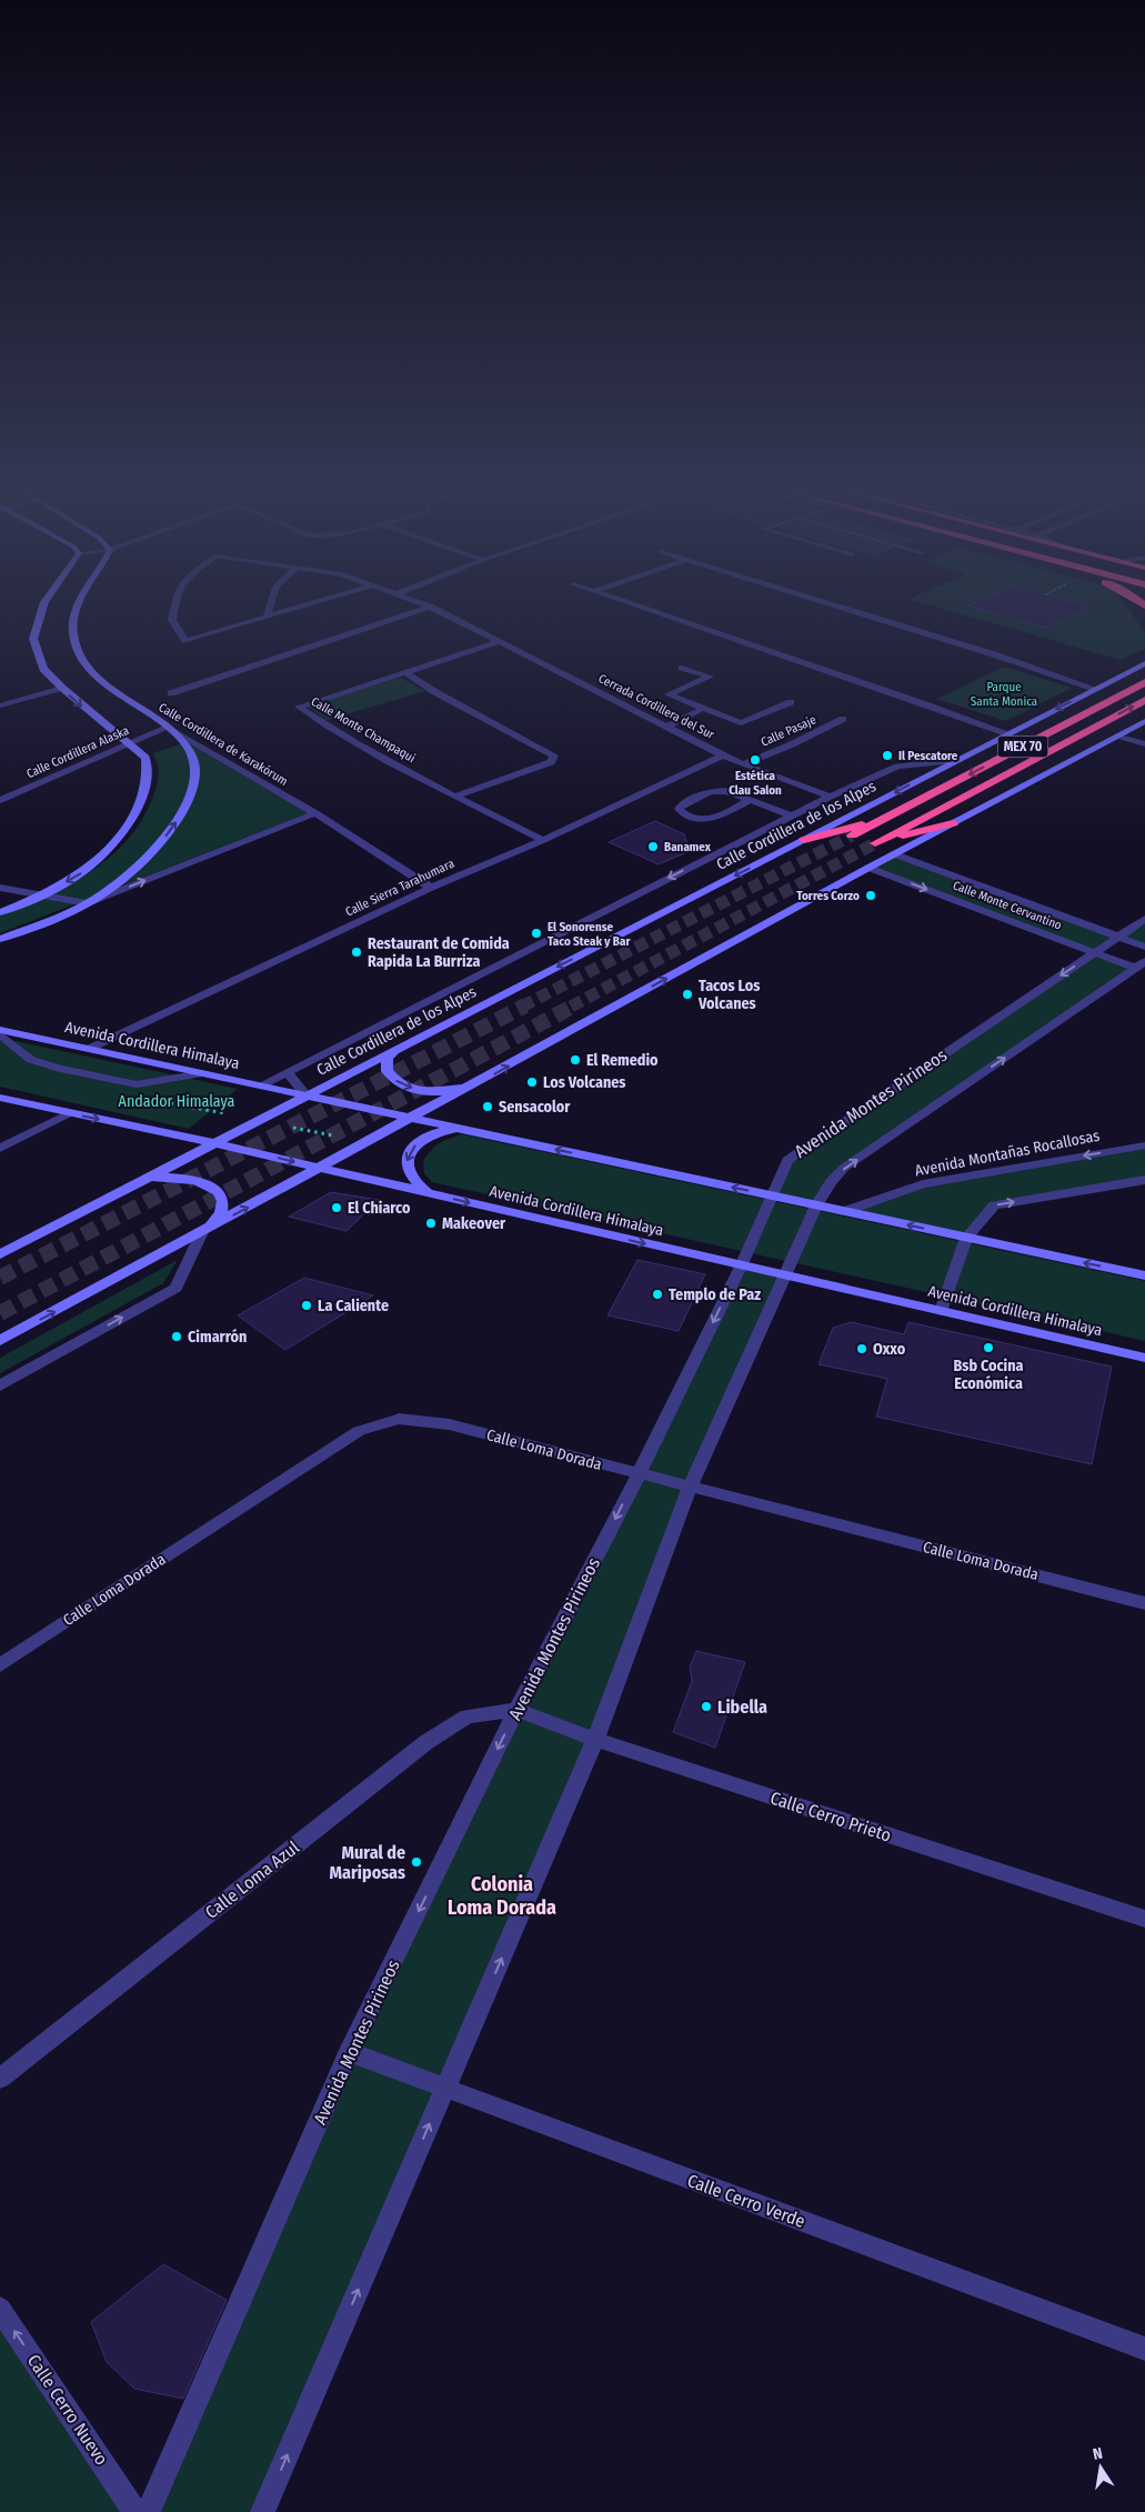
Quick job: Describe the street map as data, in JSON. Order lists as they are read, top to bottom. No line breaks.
{"streets":{"highway":["MEX 70"],"main road":["Calle Cordillera de Karakórum","Calle Cordillera de los Alpes","Avenida Cordillera Himalaya"],"street":["Cerrada Cordillera del Sur","Calle Monte Champaqui","Calle Pasaje","Calle Cordillera Alaska","Calle Sierra Tarahumara","Calle Monte Cervantino","Avenida Montes Pirineos","Avenida Montañas Rocallosas","Calle Loma Dorada","Calle Cerro Prieto","Calle Loma Azul","Calle Cerro Verde","Calle Cerro Nuevo"]},"crossings":[["Cerrada Cordillera del Sur","Calle Monte Champaqui"],["Cerrada Cordillera del Sur","Calle Pasaje"],["Cerrada Cordillera del Sur","Calle Cordillera de los Alpes"],["Cerrada Cordillera del Sur","Calle Sierra Tarahumara"],["Calle Monte Champaqui","Calle Sierra Tarahumara"],["Calle Cordillera de Karakórum","Calle Cordillera Alaska"],["Calle Cordillera de Karakórum","Calle Sierra Tarahumara"],["Calle Cordillera de los Alpes","Avenida Cordillera Himalaya"],["Calle Sierra Tarahumara","Avenida Cordillera Himalaya"],["Calle Monte Cervantino","Avenida Montes Pirineos"],["Avenida Cordillera Himalaya","Avenida Montes Pirineos"],["Avenida Cordillera Himalaya","Avenida Montañas Rocallosas"],["Avenida Montes Pirineos","Calle Loma Dorada"],["Avenida Montes Pirineos","Calle Cerro Prieto"],["Avenida Montes Pirineos","Calle Loma Azul"],["Avenida Montes Pirineos","Calle Cerro Verde"],["Calle Cerro Prieto","Calle Loma Azul"]],"one_way":["Calle Cerro Nuevo"],"districts":["Colonia Loma Dorada"],"parks":["Parque Santa Monica","Andador Himalaya"],"places":["Il Pescatore","Estética Clau Salon","Banamex","Torres Corzo","El Sonorense Taco Steak y Bar","Restaurant de Comida Rapida La Burriza","Tacos Los Volcanes","El Remedio","Los Volcanes","Sensacolor","El Chiarco","Makeover","Templo de Paz","La Caliente","Cimarrón","Bsb Cocina Económica","Oxxo","Libella","Mural de Mariposas"],"north":"top"}
